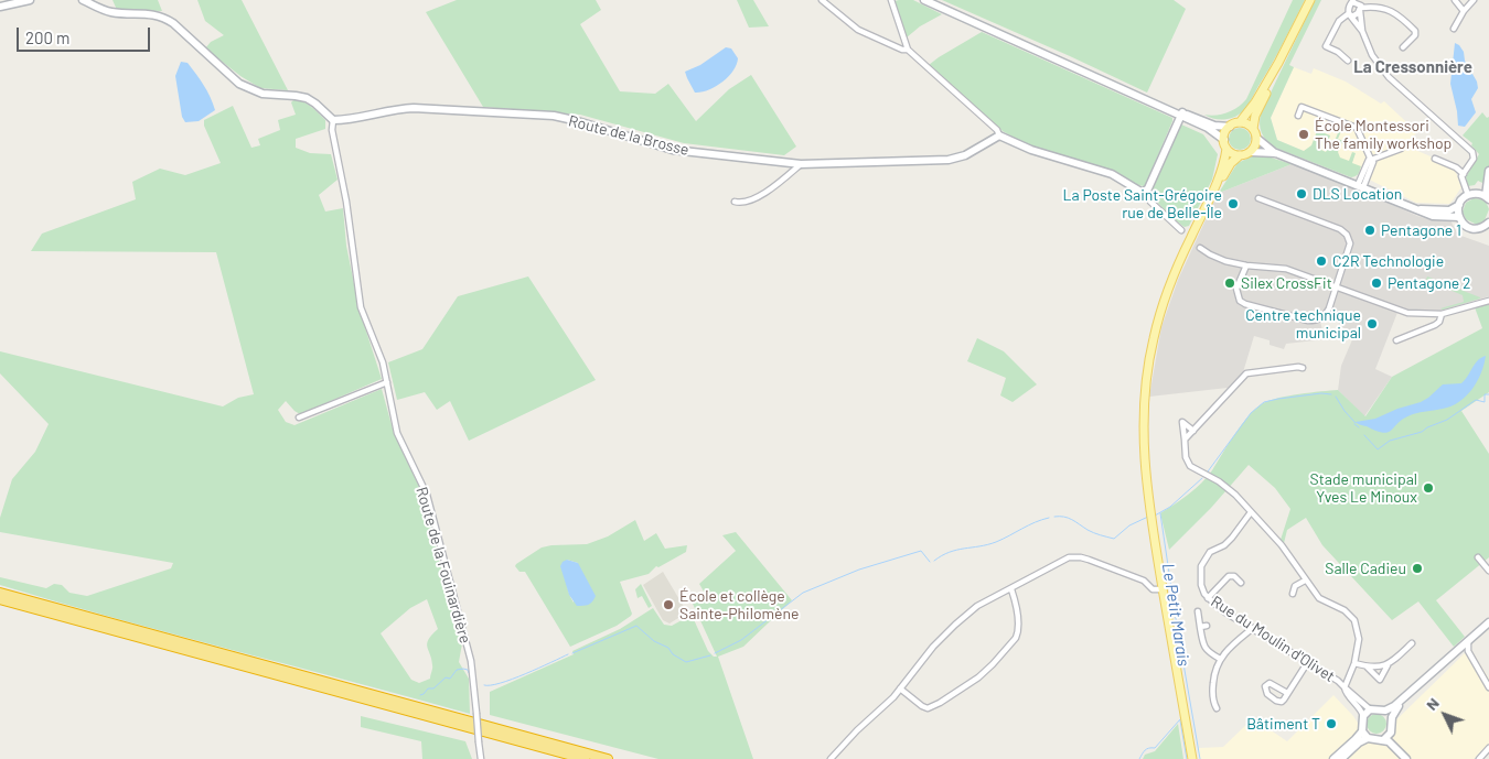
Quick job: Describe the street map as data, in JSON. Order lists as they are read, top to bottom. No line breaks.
{"streets":{"street":["Route de la Brosse","Route de la Fouinardière","Rue du Moulin d'Olivet"]},"crossings":[["Route de la Brosse","Route de la Fouinardière"]],"districts":["La Cressonnière"],"water":["Le Petit Marais"],"places":["École Montessori The family workshop","DLS Location","La Poste Saint-Grégoire rue de Belle-Île","Pentagone 1","C2R Technologie","Silex CrossFit","Pentagone 2","Centre technique municipal","Stade municipal Yves Le Minoux","Salle Cadieu","École et collège Sainte-Philomène","Bâtiment T"],"scale_bar":"200 m","north":"top left"}
